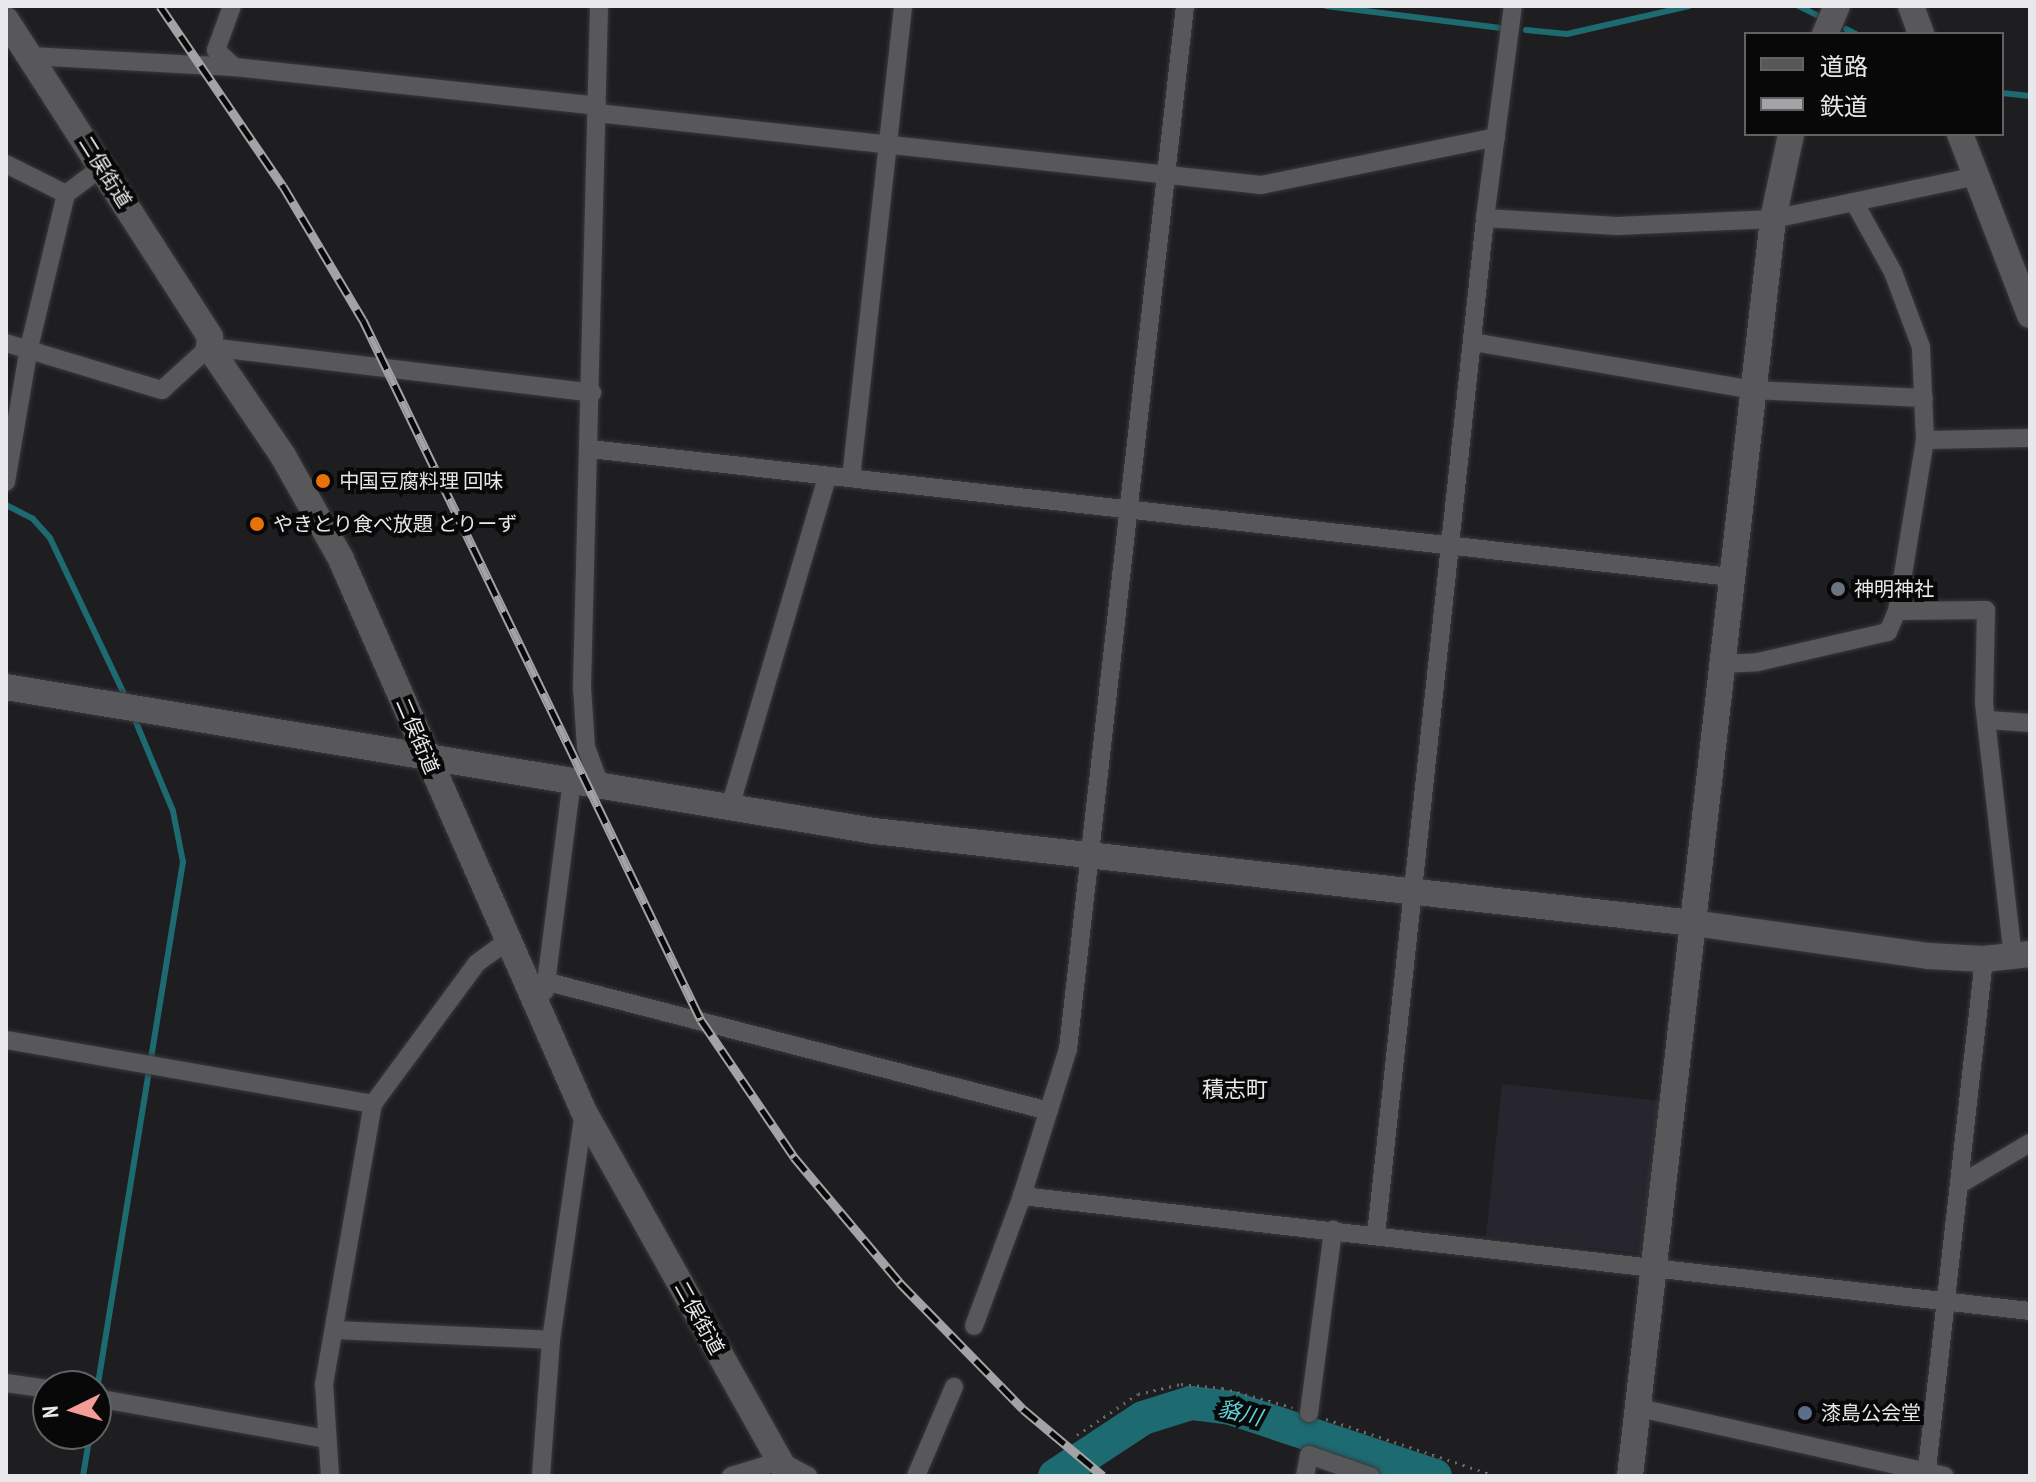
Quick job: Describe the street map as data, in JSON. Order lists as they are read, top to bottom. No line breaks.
{"streets":{"street":["二俣街道"]},"districts":["積志町"],"water":["貉川"],"places":["中国豆腐料理 回味","やきとり食べ放題 とりーず","神明神社","漆島公会堂"],"legend":["道路","鉄道"],"north":"left"}
